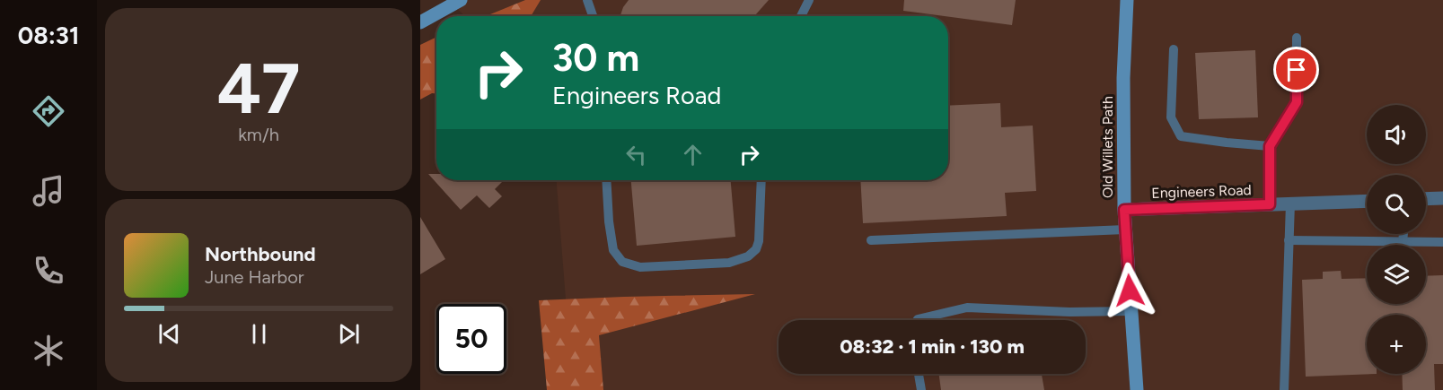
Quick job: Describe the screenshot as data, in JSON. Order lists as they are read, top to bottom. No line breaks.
{"streets":{"main road":["Old Willets Path"],"street":["Engineers Road"]},"crossings":[["Old Willets Path","Engineers Road"]],"page":{"tabs":"08:31","tile":["47","km/h"],"turn":["30 m","Engineers Road"],"map_buttons":"+","song":["Northbound","June Harbor"],"limit":"50","trip":"08:32 · 1 min · 130 m"}}
